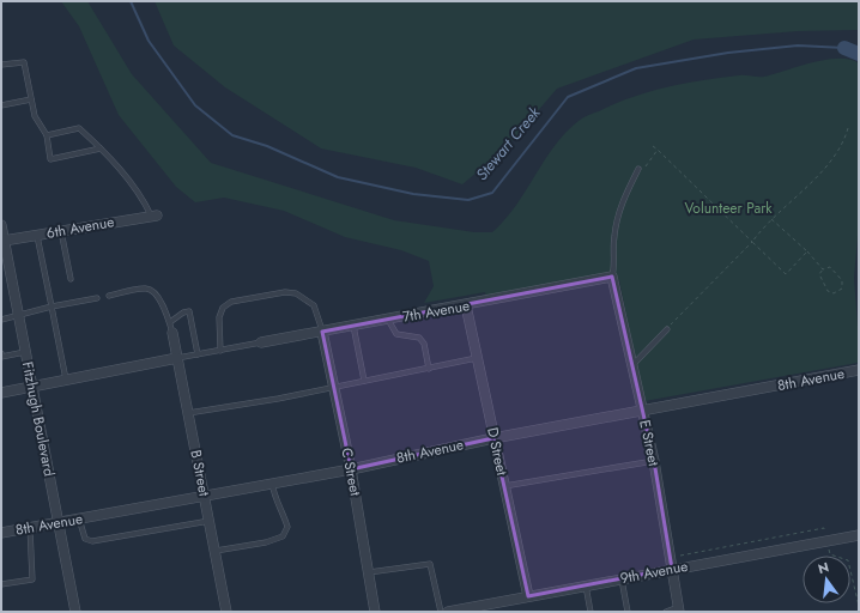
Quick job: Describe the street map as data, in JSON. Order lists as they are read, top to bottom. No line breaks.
{"streets":{"street":["6th Avenue","7th Avenue","8th Avenue","Fitzhugh Boulevard","E Street","D Street","C Street","B Street","9th Avenue"]},"crossings":[["6th Avenue","Fitzhugh Boulevard"],["7th Avenue","E Street"],["7th Avenue","D Street"],["7th Avenue","C Street"],["8th Avenue","Fitzhugh Boulevard"],["8th Avenue","E Street"],["8th Avenue","D Street"],["8th Avenue","C Street"],["8th Avenue","B Street"],["E Street","9th Avenue"],["D Street","9th Avenue"]],"water":["Stewart Creek"],"parks":["Volunteer Park"],"north":"top"}
